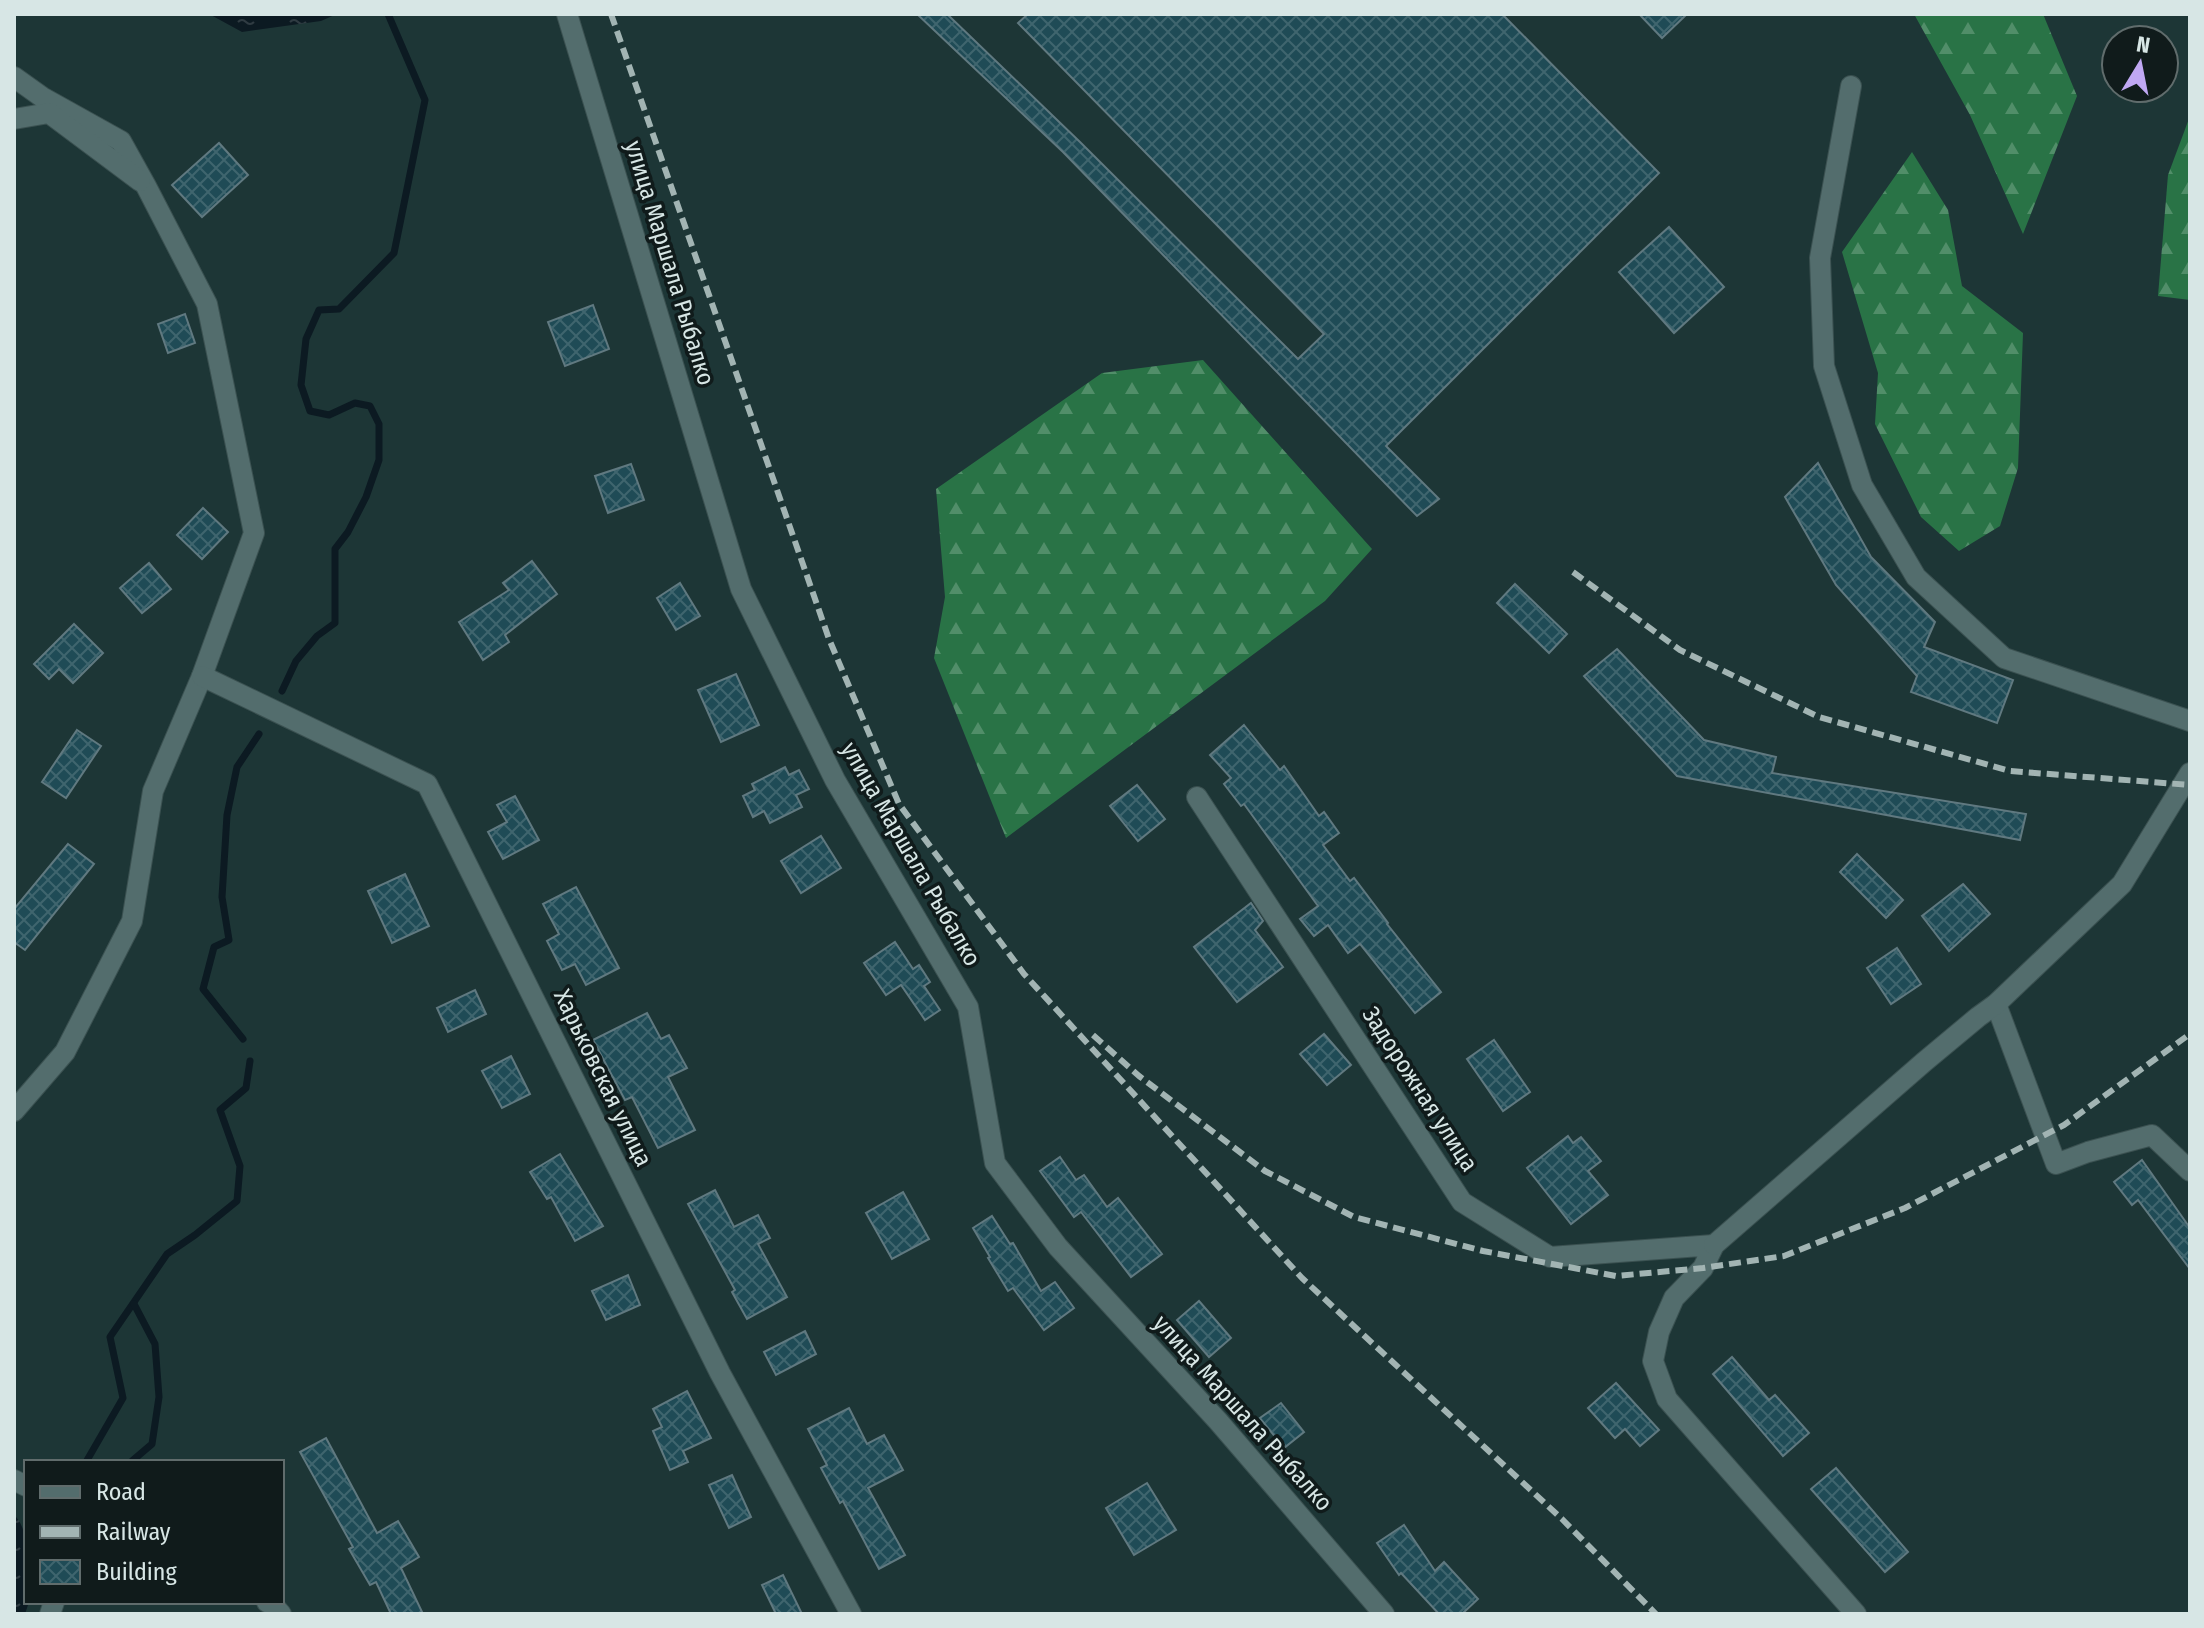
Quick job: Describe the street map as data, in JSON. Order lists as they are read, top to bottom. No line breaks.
{"streets":{"street":["улица Маршала Рыбалко","Харьковская улица","Задорожная улица"]},"legend":["Road","Railway","Building"],"north":"top"}
